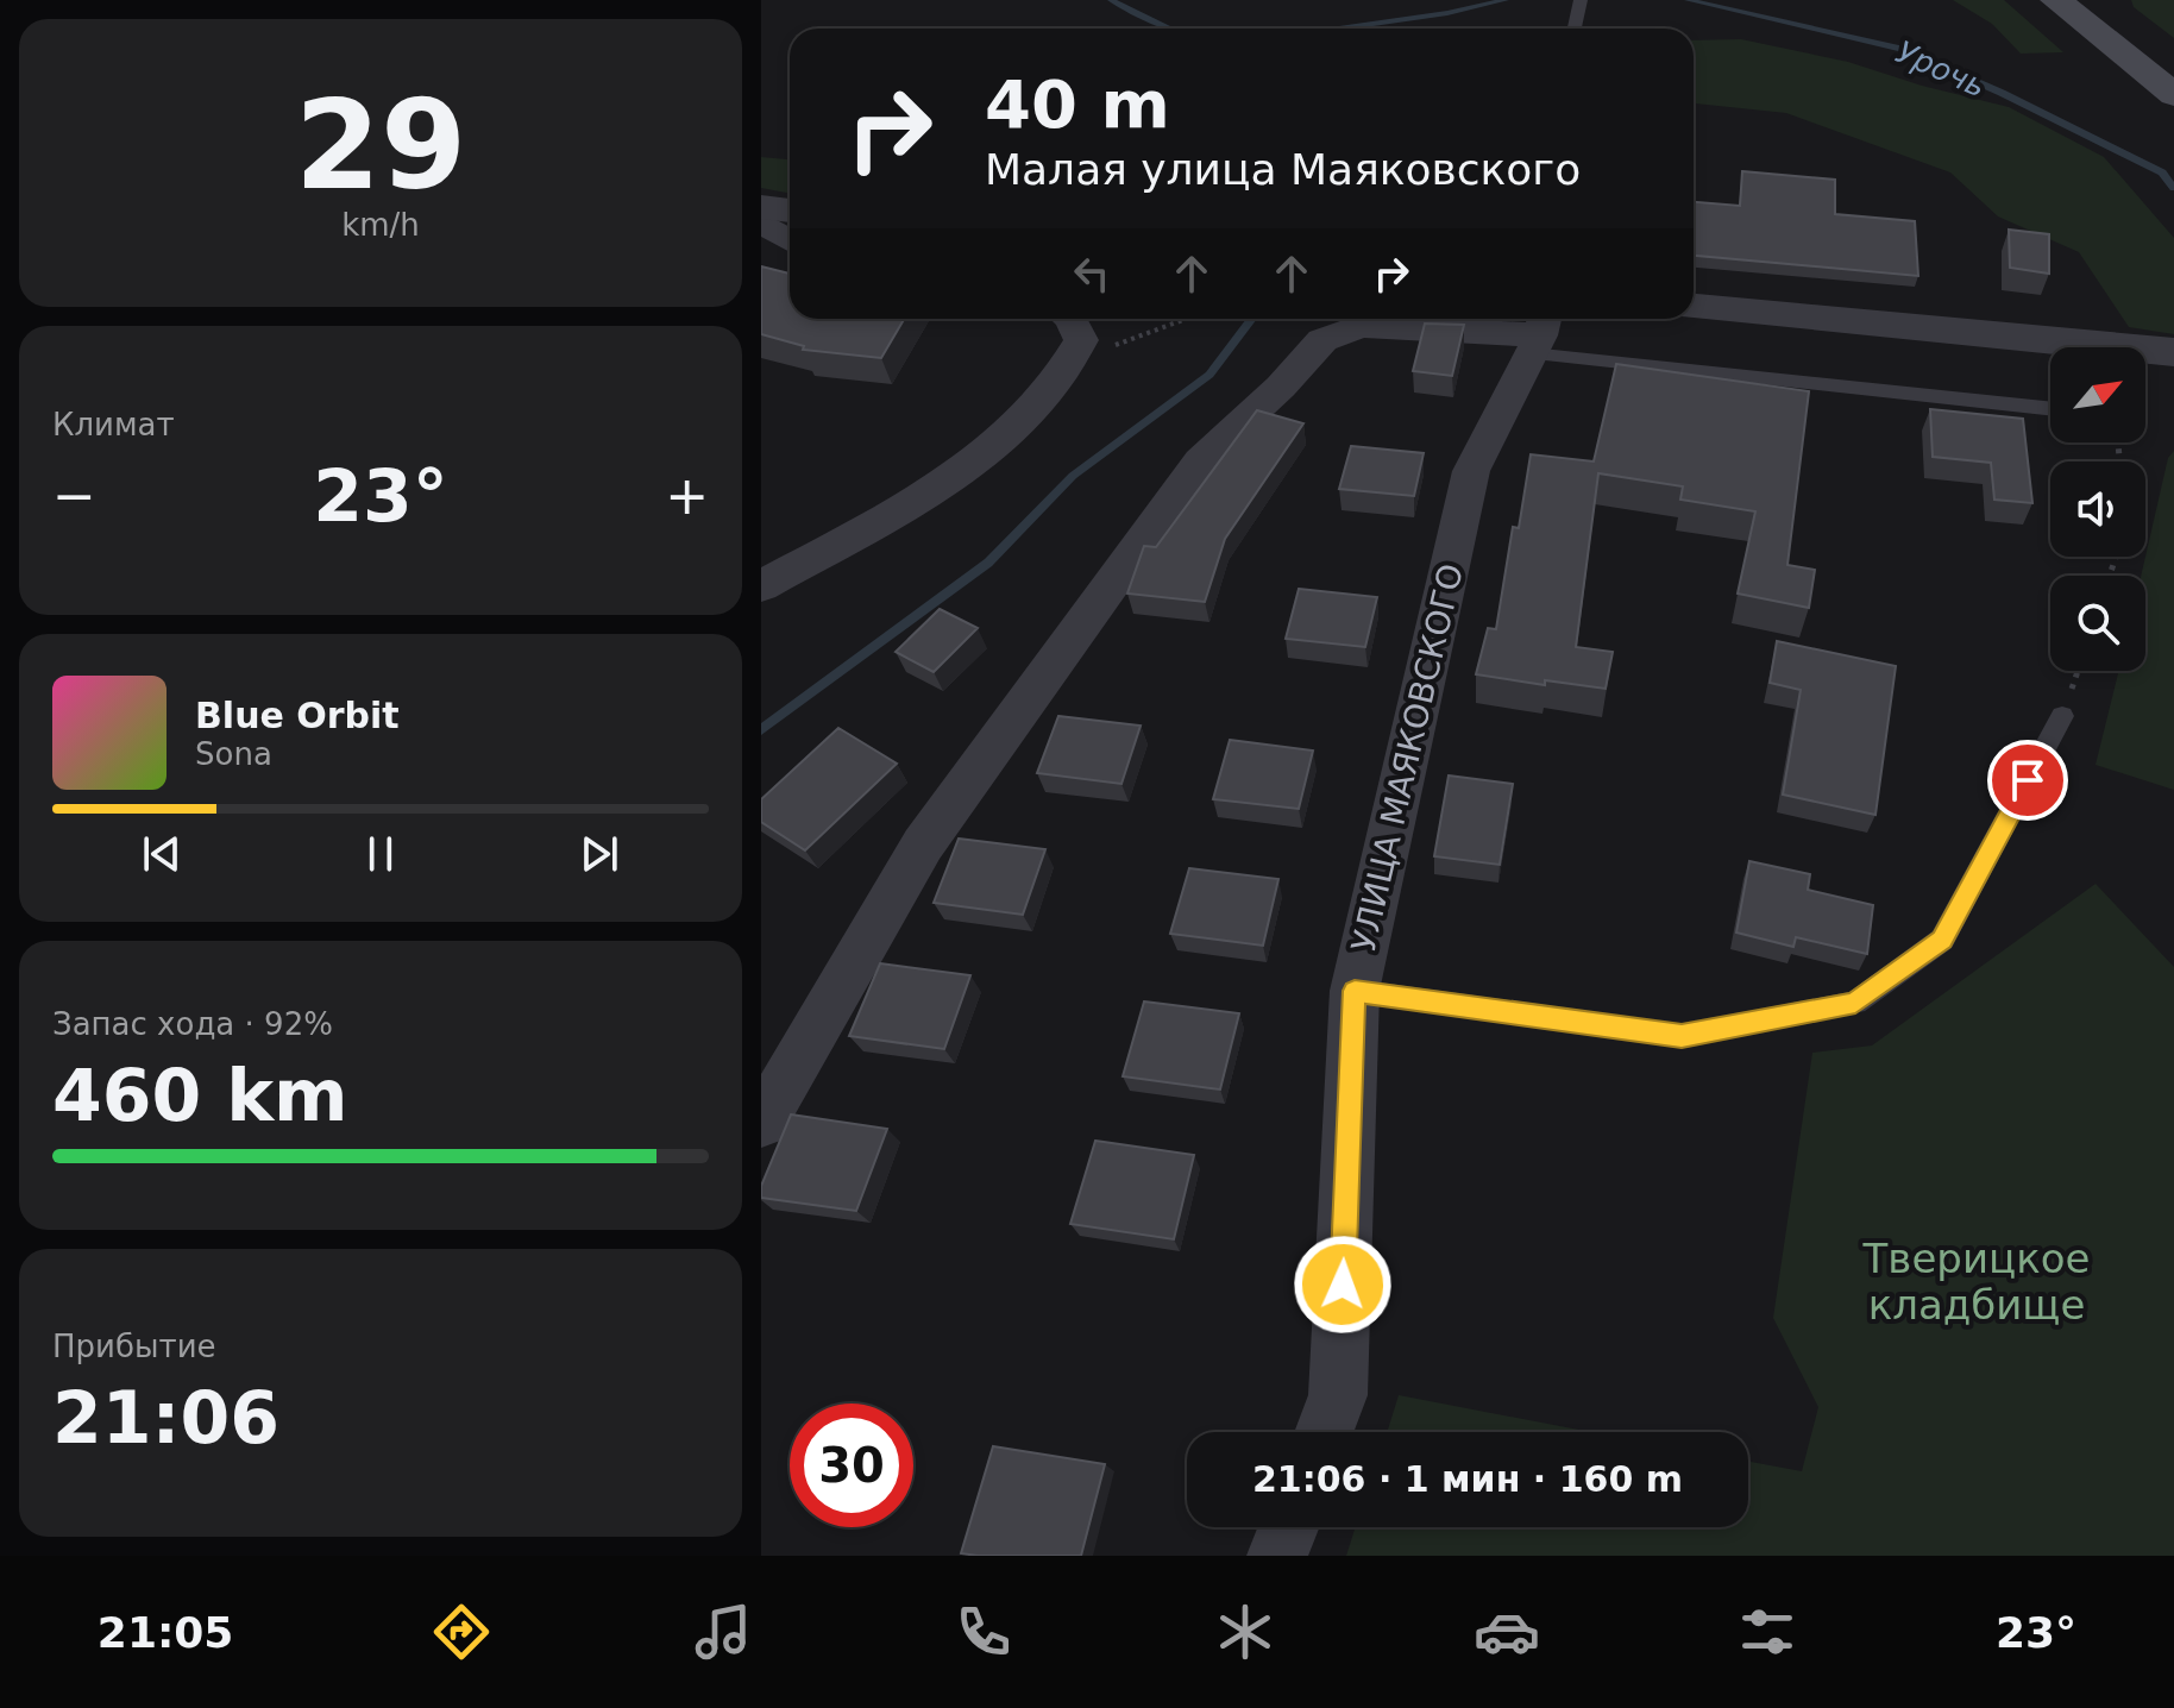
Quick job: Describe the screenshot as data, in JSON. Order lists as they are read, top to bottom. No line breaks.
{"streets":{"street":["УЛИЦА МАЯКОВСКОГО"]},"water":["Урочь"],"parks":["Тверицкое кладбище"],"north":"top right","page":{"tile":[["29","km/h"],"Климат",["Запас хода · 92%","460 km"],["Прибытие","21:06"]],"turn":["40 m","Малая улица Маяковского"],"heat":["−","23°","+"],"song":["Blue Orbit","Sona"],"limit":"30","trip":"21:06 · 1 мин · 160 m","tabs":["21:05","23°"]}}
